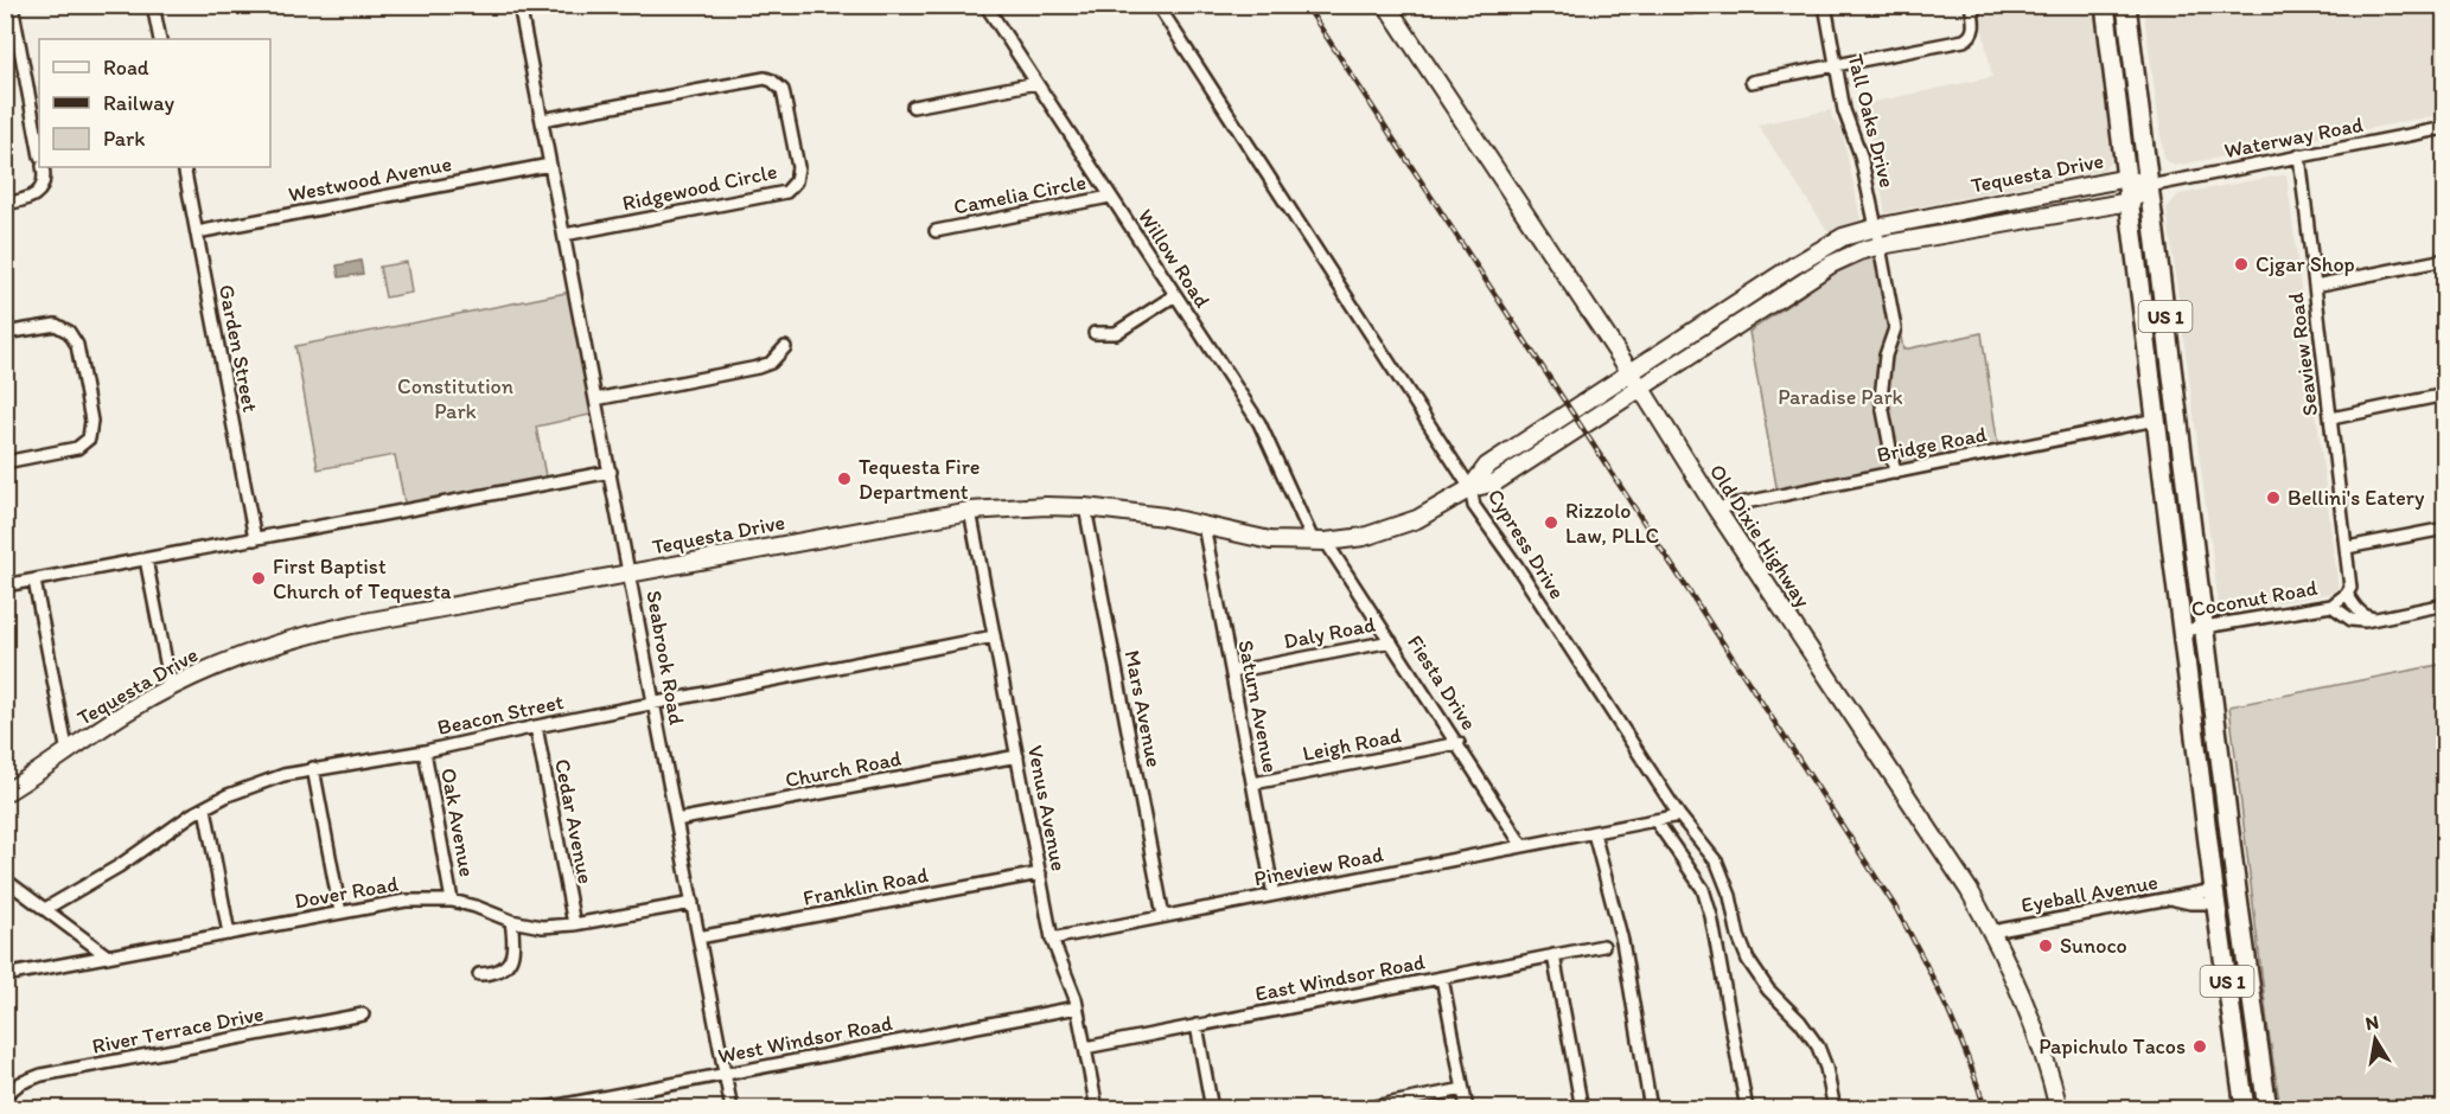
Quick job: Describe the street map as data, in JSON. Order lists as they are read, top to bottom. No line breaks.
{"streets":{"main road":["US 1"],"street":["Tall Oaks Drive","Waterway Road","Tequesta Drive","Westwood Avenue","Ridgewood Circle","Camelia Circle","Willow Road","Garden Street","Seaview Road","Bridge Road","Old Dixie Highway","Cypress Drive","Coconut Road","Daly Road","Seabrook Road","Fiesta Drive","Saturn Avenue","Mars Avenue","Beacon Street","Leigh Road","Church Road","Venus Avenue","Cedar Avenue","Oak Avenue","Pineview Road","Franklin Road","Dover Road","Eyeball Avenue","East Windsor Road","River Terrace Drive","West Windsor Road"]},"crossings":[["Tall Oaks Drive","Tequesta Drive"],["Tall Oaks Drive","Bridge Road"],["Waterway Road","Tequesta Drive"],["Waterway Road","US 1"],["Waterway Road","Seaview Road"],["Tequesta Drive","Willow Road"],["Tequesta Drive","US 1"],["Tequesta Drive","Old Dixie Highway"],["Tequesta Drive","Cypress Drive"],["Tequesta Drive","Seabrook Road"],["Tequesta Drive","Fiesta Drive"],["Tequesta Drive","Saturn Avenue"],["Tequesta Drive","Mars Avenue"],["Tequesta Drive","Venus Avenue"],["Westwood Avenue","Garden Street"],["Westwood Avenue","Seabrook Road"],["Ridgewood Circle","Seabrook Road"],["Camelia Circle","Willow Road"],["Willow Road","Fiesta Drive"],["US 1","Bridge Road"],["US 1","Coconut Road"],["US 1","Eyeball Avenue"],["Bridge Road","Old Dixie Highway"],["Old Dixie Highway","Eyeball Avenue"],["Cypress Drive","Pineview Road"],["Daly Road","Fiesta Drive"],["Daly Road","Saturn Avenue"],["Seabrook Road","Beacon Street"],["Seabrook Road","Church Road"],["Seabrook Road","Franklin Road"],["Seabrook Road","Dover Road"],["Seabrook Road","West Windsor Road"],["Fiesta Drive","Leigh Road"],["Fiesta Drive","Pineview Road"],["Saturn Avenue","Leigh Road"],["Saturn Avenue","Pineview Road"],["Mars Avenue","Pineview Road"],["Beacon Street","Venus Avenue"],["Beacon Street","Cedar Avenue"],["Beacon Street","Oak Avenue"],["Church Road","Venus Avenue"],["Venus Avenue","Pineview Road"],["Venus Avenue","Franklin Road"],["Venus Avenue","East Windsor Road"],["Venus Avenue","West Windsor Road"],["Cedar Avenue","Dover Road"],["Oak Avenue","Dover Road"]],"parks":["Constitution Park","Paradise Park"],"places":["Cjgar Shop","Tequesta Fire Department","Bellini's Eatery","Rizzolo Law, PLLC","First Baptist Church of Tequesta","Sunoco","Papichulo Tacos"],"legend":["Road","Railway","Park"],"north":"top"}
